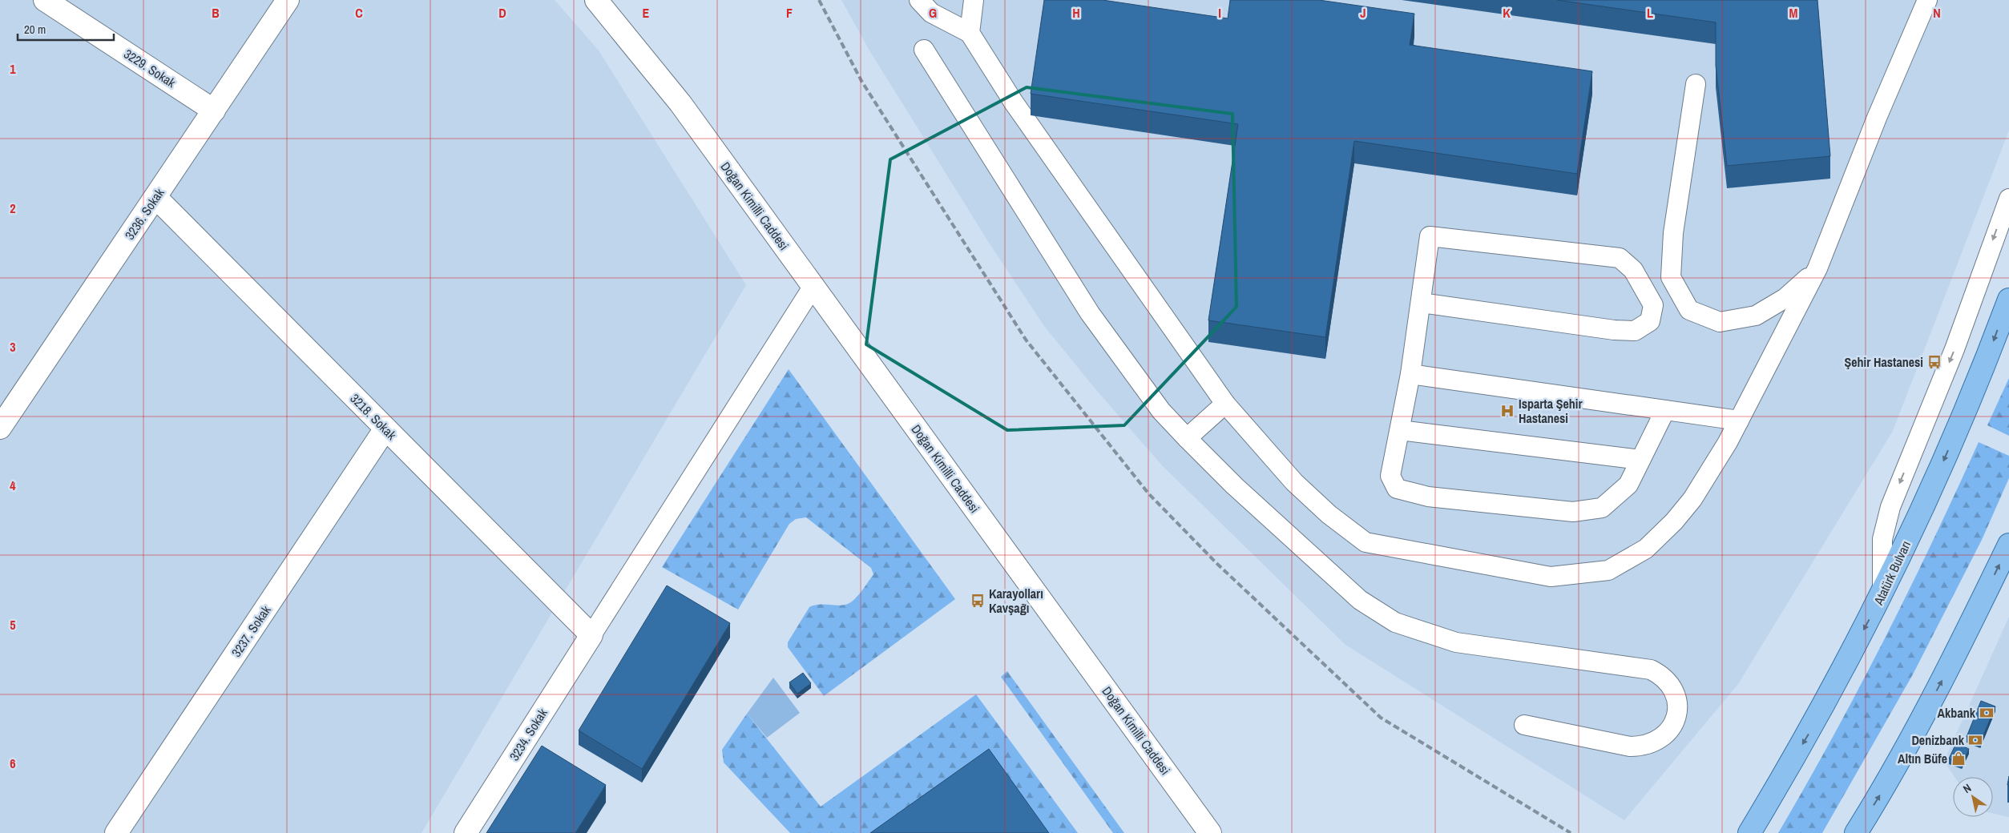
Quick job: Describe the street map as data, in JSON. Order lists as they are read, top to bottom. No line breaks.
{"streets":{"main road":["Atatürk Bulvarı"],"street":["3229. Sokak","Doğan Kimilli Caddesi","3236. Sokak","3218. Sokak","3237. Sokak","3234. Sokak"]},"crossings":[["3229. Sokak","3236. Sokak"],["3236. Sokak","3218. Sokak"],["3218. Sokak","3237. Sokak"],["3218. Sokak","3234. Sokak"]],"places":{"bus stop":["Şehir Hastanesi","Karayolları Kavşağı"],"hospital":["Isparta Şehir Hastanesi"],"bank":["Akbank","Denizbank"],"shop":["Altın Büfe"]},"scale_bar":"20 m","north":"top left","grid":{"columns":["B","C","D","E","F","G","H","I","J","K","L","M","N"],"rows":["1","2","3","4","5","6"]}}
